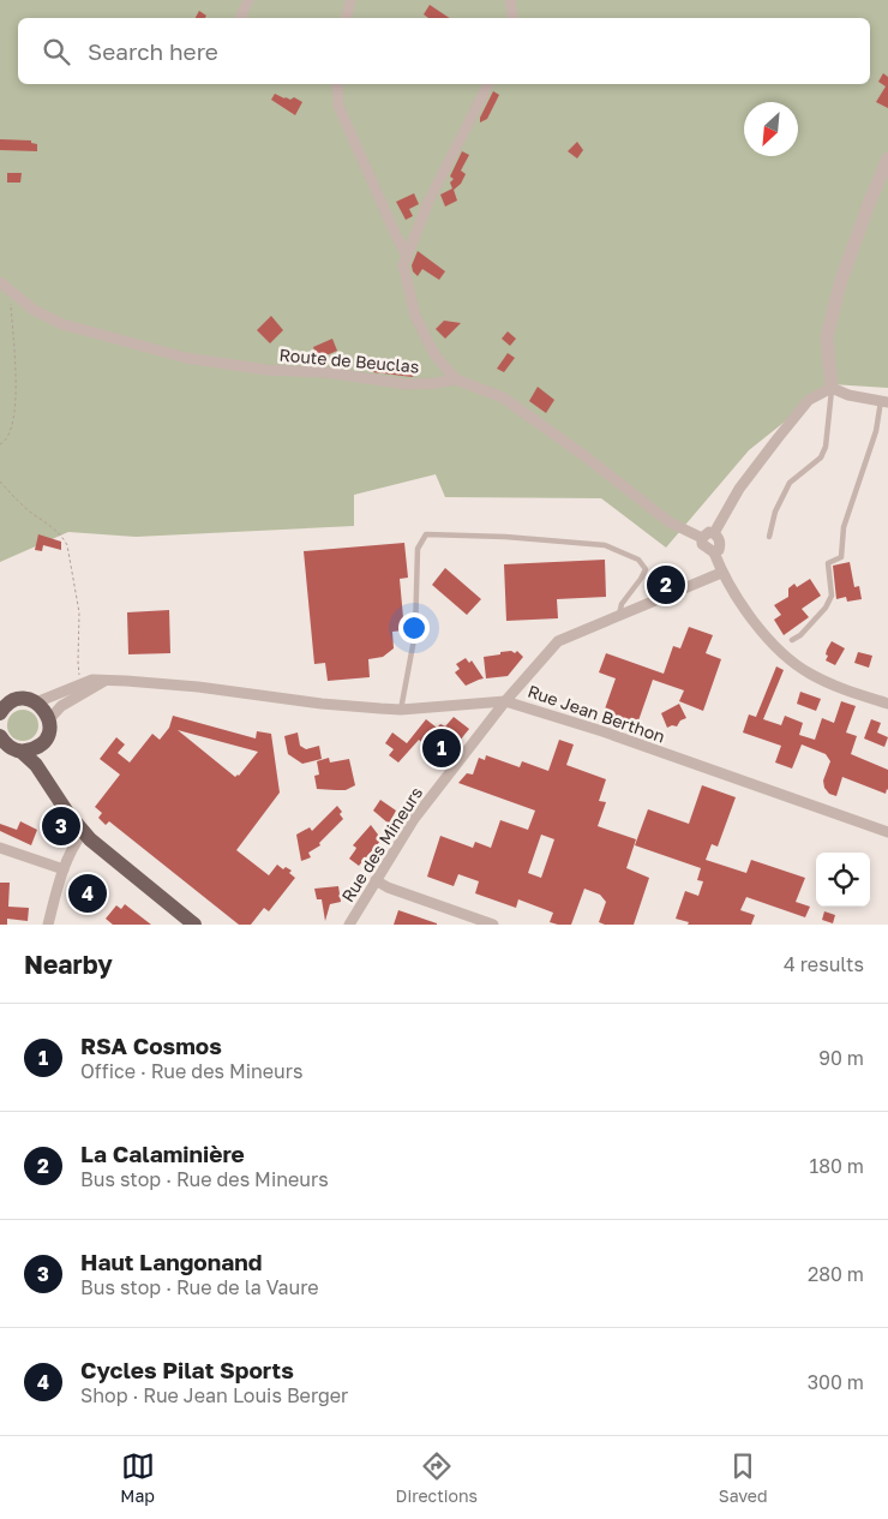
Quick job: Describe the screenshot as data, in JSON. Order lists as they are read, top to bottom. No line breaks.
{"streets":{"street":["Route de Beuclas","Rue Jean Berthon","Rue des Mineurs"]},"crossings":[["Rue Jean Berthon","Rue des Mineurs"]],"north":"bottom left","page":{"search":"Search here","pins":["2","1","3","4"],"heading":["Nearby","4 results"],"list":[{"mark":"1","name":"RSA Cosmos","note":"Office · Rue des Mineurs","value":"90 m"},{"mark":"2","name":"La Calaminière","note":"Bus stop · Rue des Mineurs","value":"180 m"},{"mark":"3","name":"Haut Langonand","note":"Bus stop · Rue de la Vaure","value":"280 m"},{"mark":"4","name":"Cycles Pilat Sports","note":"Shop · Rue Jean Louis Berger","value":"300 m"}],"nav":["Map","Directions","Saved"]}}
